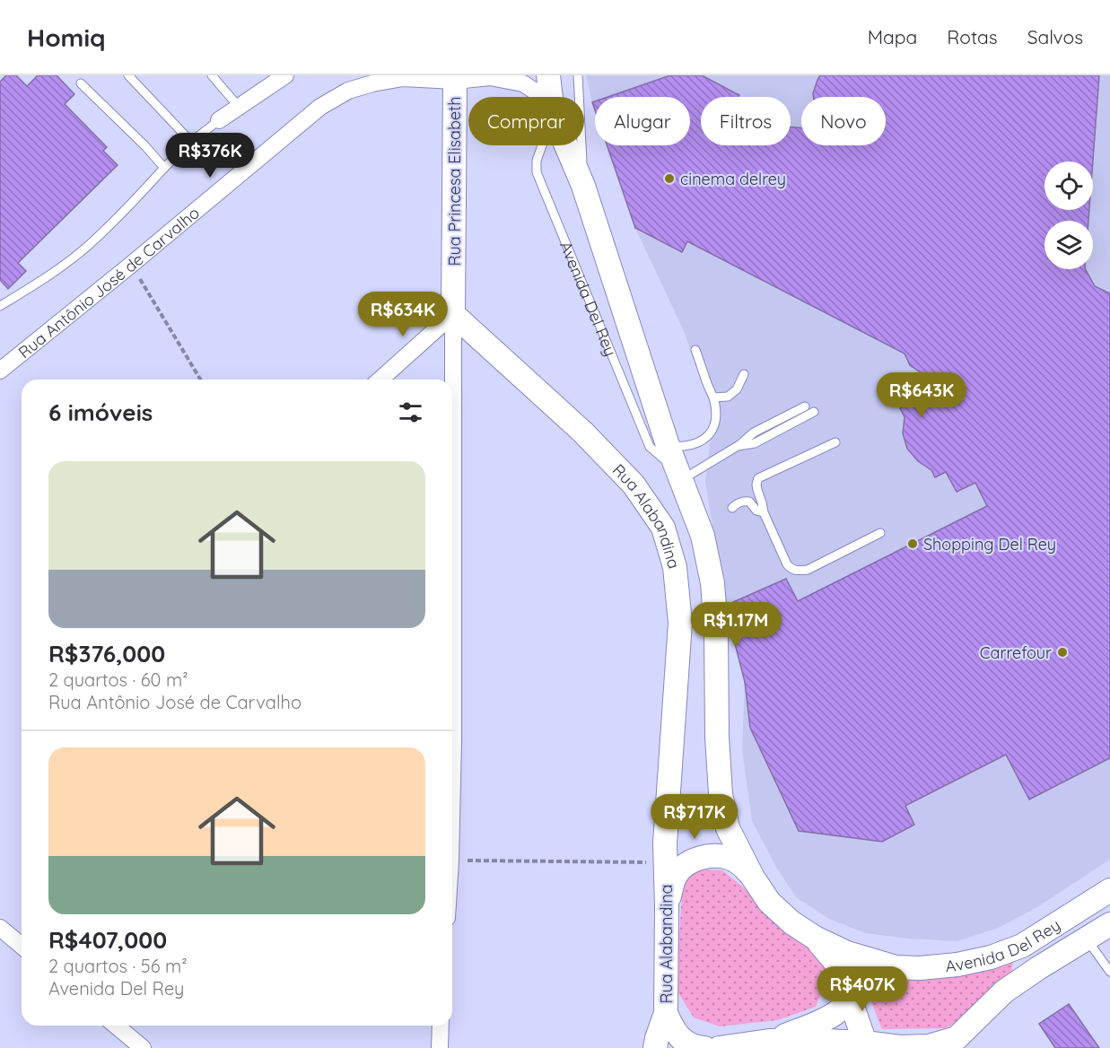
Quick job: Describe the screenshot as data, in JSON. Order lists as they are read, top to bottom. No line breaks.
{"streets":{"street":["Rua Princesa Elisabeth","Rua Antônio José de Carvalho","Avenida Del Rey","Rua Alabandina"]},"crossings":[["Rua Princesa Elisabeth","Rua Antônio José de Carvalho"],["Rua Princesa Elisabeth","Rua Alabandina"]],"places":["cinema delrey","Shopping Del Rey","Carrefour"],"page":{"header":"Homiq","nav":["Mapa","Rotas","Salvos"],"chip":["Comprar","Alugar","Filtros","Novo"],"price":["R$376K","R$634K","R$643K","R$1.17M","R$717K","R$407K"],"heading":"6 imóveis","list":[{"name":"R$376,000","note":"2 quartos · 60 m² · Rua Antônio José de Carvalho"},{"name":"R$407,000","note":"2 quartos · 56 m² · Avenida Del Rey"}]}}
